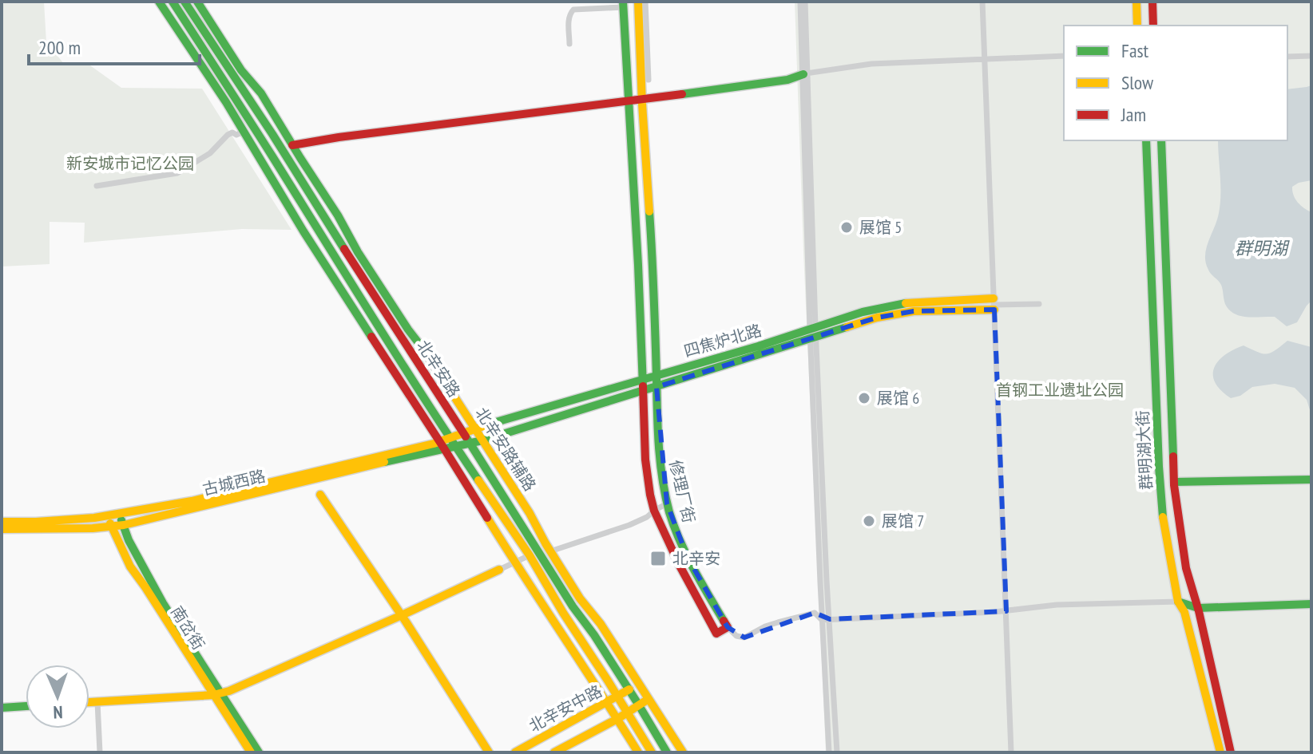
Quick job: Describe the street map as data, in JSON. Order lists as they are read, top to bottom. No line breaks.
{"streets":{"main road":["四焦炉北路","北辛安路","北辛安路辅路","群明湖大街","古城西路","修理厂街","南岔街","北辛安中路"]},"crossings":[["四焦炉北路","北辛安路"],["四焦炉北路","北辛安路辅路"],["四焦炉北路","古城西路"],["四焦炉北路","修理厂街"],["北辛安路","古城西路"],["北辛安路","北辛安中路"],["北辛安路辅路","北辛安中路"],["古城西路","南岔街"]],"water":["群明湖"],"parks":["新安城市记忆公园","首钢工业遗址公园"],"places":{"other":["展馆 5","展馆 6","展馆 7"],"transit":["北辛安"]},"legend":["Fast","Slow","Jam"],"scale_bar":"200 m","north":"bottom"}
